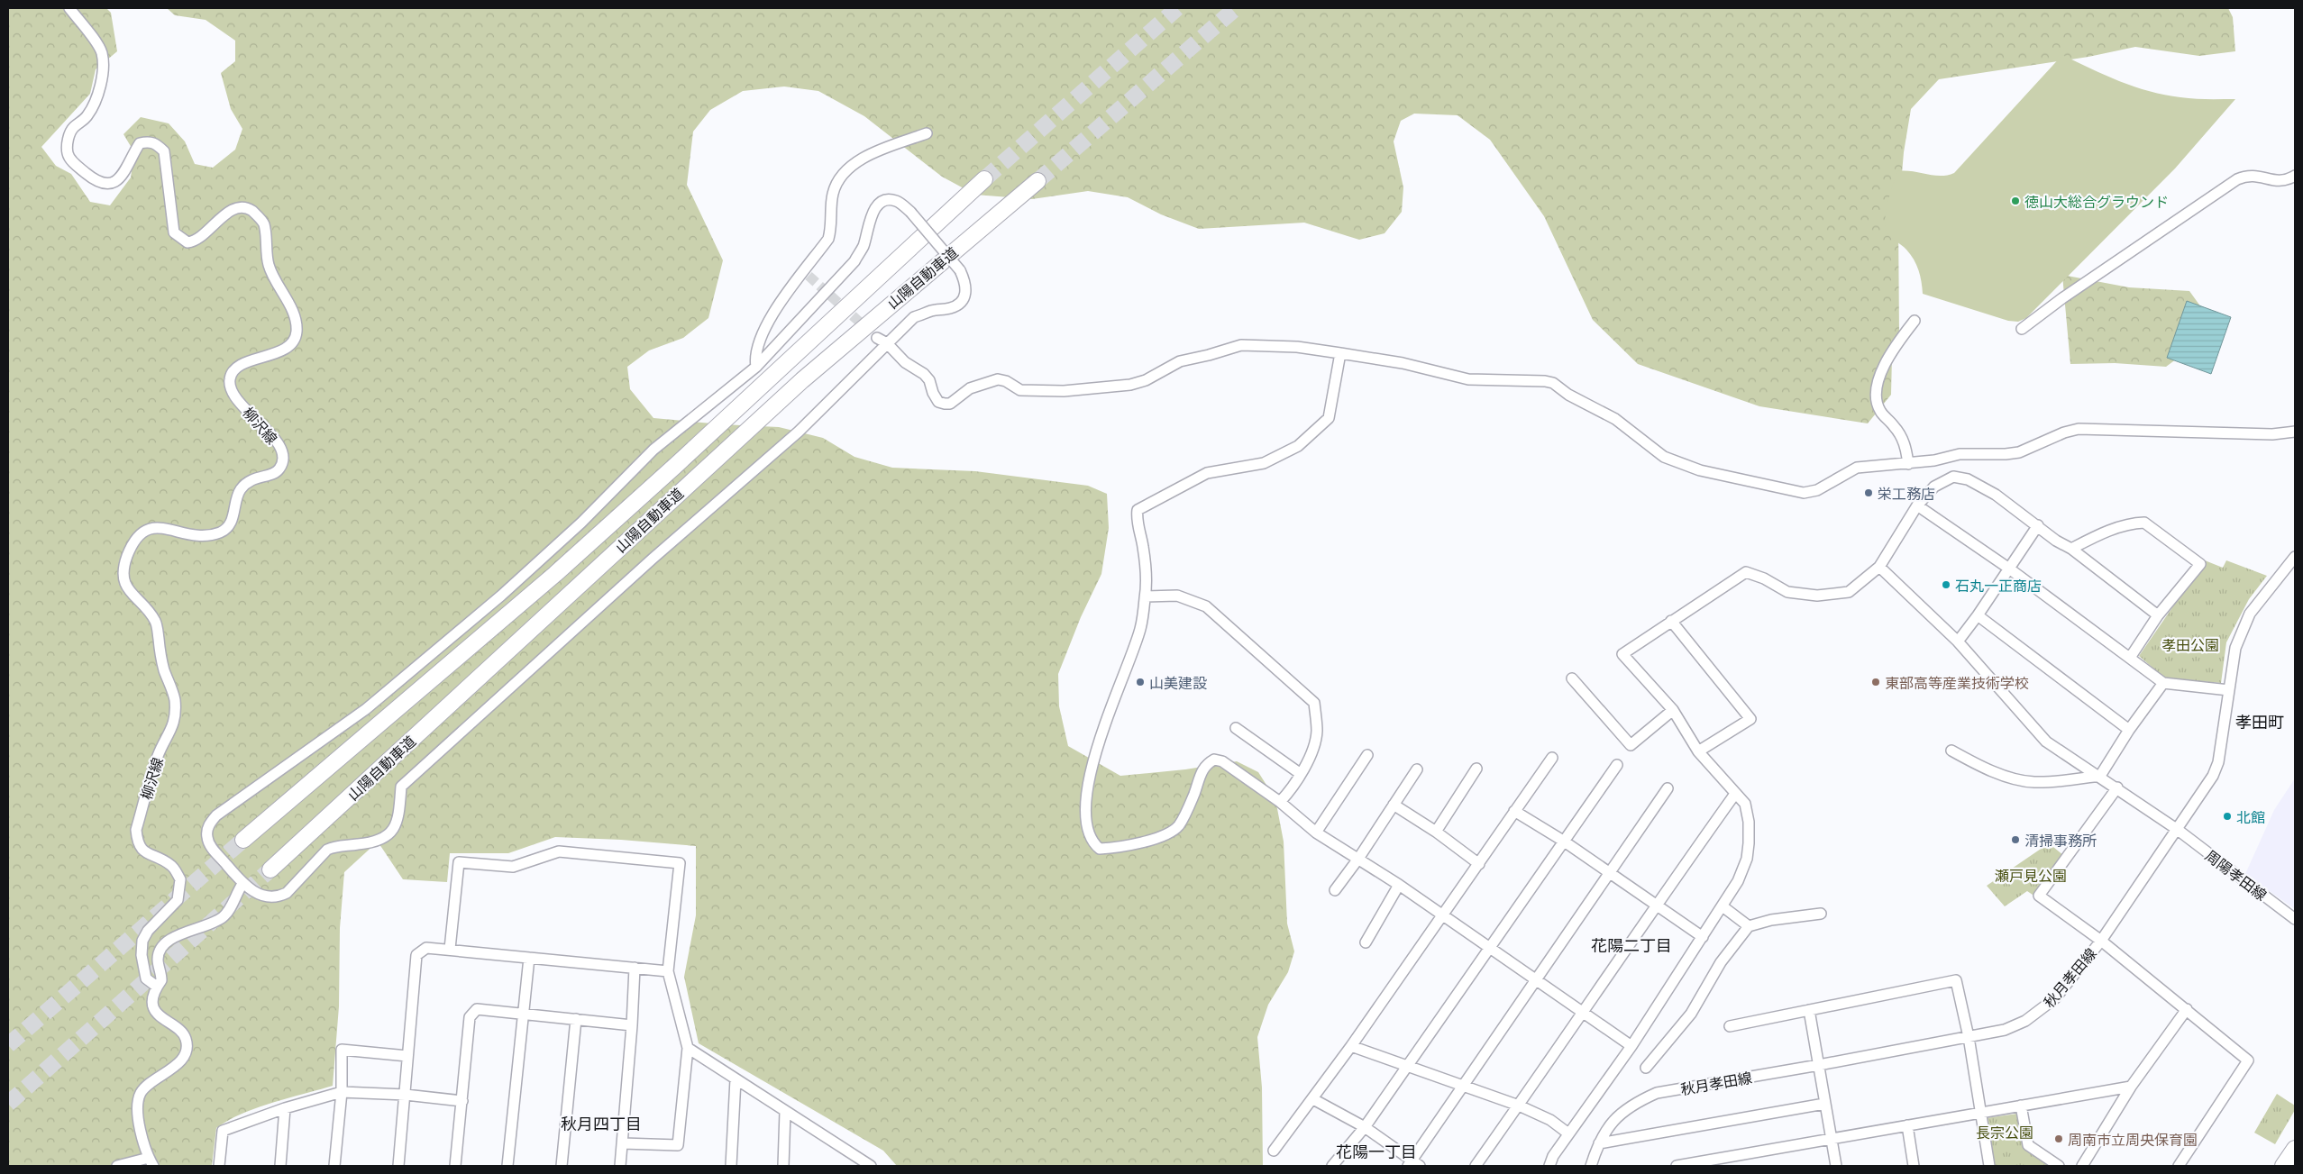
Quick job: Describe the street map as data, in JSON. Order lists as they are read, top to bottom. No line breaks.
{"streets":{"highway":["山陽自動車道"],"street":["柳沢線","周陽孝田線","秋月孝田線"]},"crossings":[["周陽孝田線","秋月孝田線"]],"districts":["孝田町","花陽二丁目","秋月四丁目","花陽一丁目"],"parks":["孝田公園","瀬戸見公園","長宗公園"],"places":["徳山大総合グラウンド","栄工務店","石丸一正商店","山美建設","東部高等産業技術学校","北館","清掃事務所","周南市立周央保育園"]}
